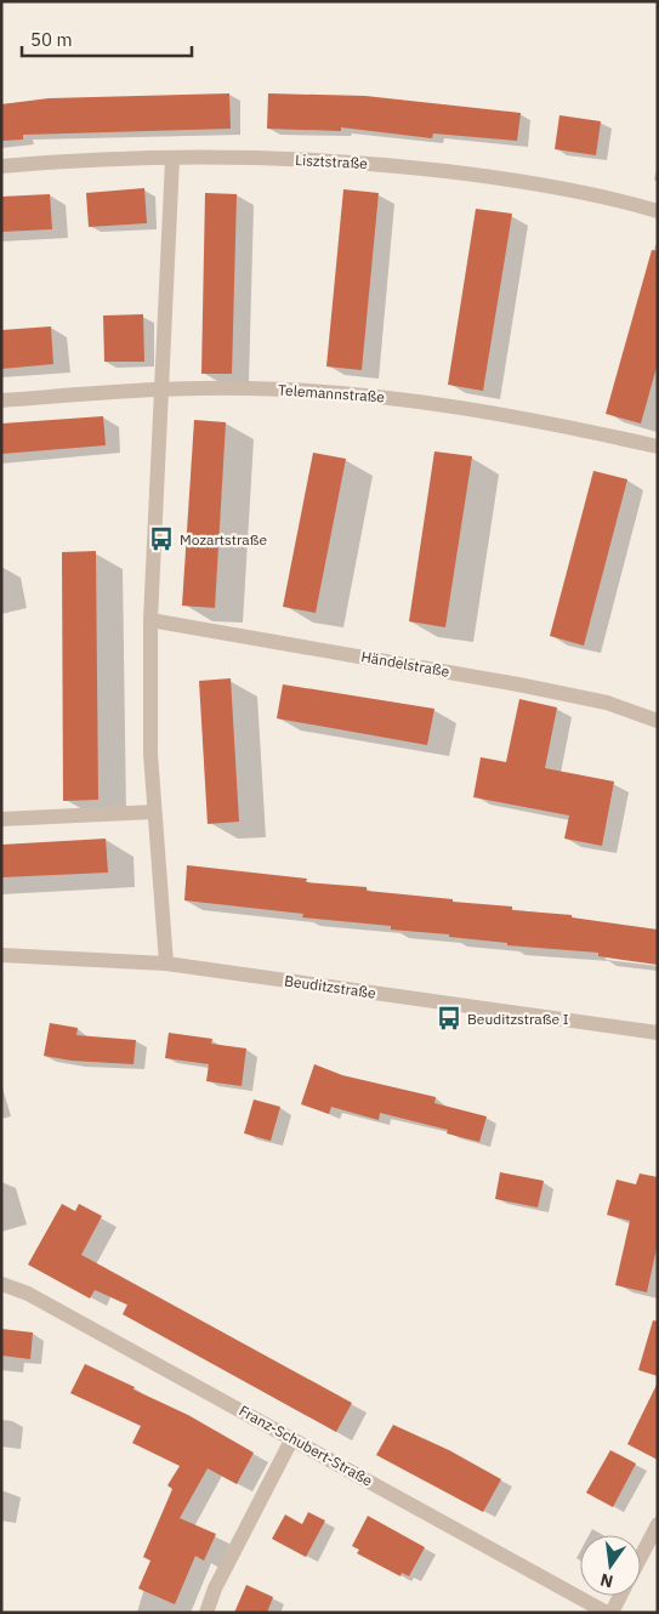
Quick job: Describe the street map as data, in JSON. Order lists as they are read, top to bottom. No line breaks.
{"streets":{"street":["Lisztstraße","Telemannstraße","Händelstraße","Beuditzstraße","Franz-Schubert-Straße"]},"places":{"bus stop":["Mozartstraße","Beuditzstraße I"]},"scale_bar":"50 m","north":"bottom"}
